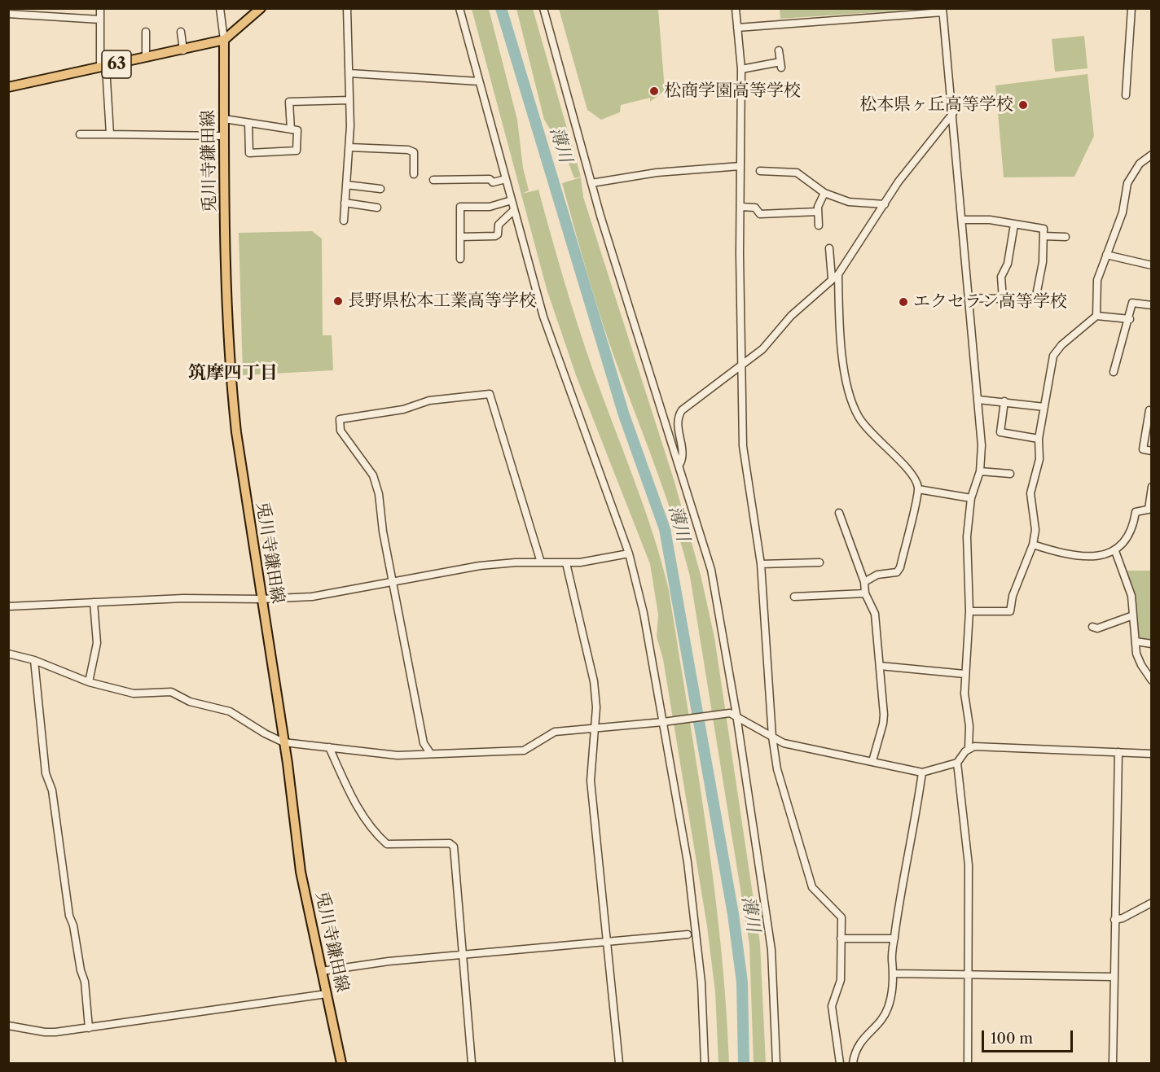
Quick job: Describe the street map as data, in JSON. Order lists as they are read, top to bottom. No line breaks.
{"streets":{"main road":["63","兎川寺鎌田線"]},"crossings":[["63","兎川寺鎌田線"]],"districts":["筑摩四丁目"],"water":["薄川"],"places":["松商学園高等学校","松本県ヶ丘高等学校","長野県松本工業高等学校","エクセラン高等学校"],"scale_bar":"100 m"}
